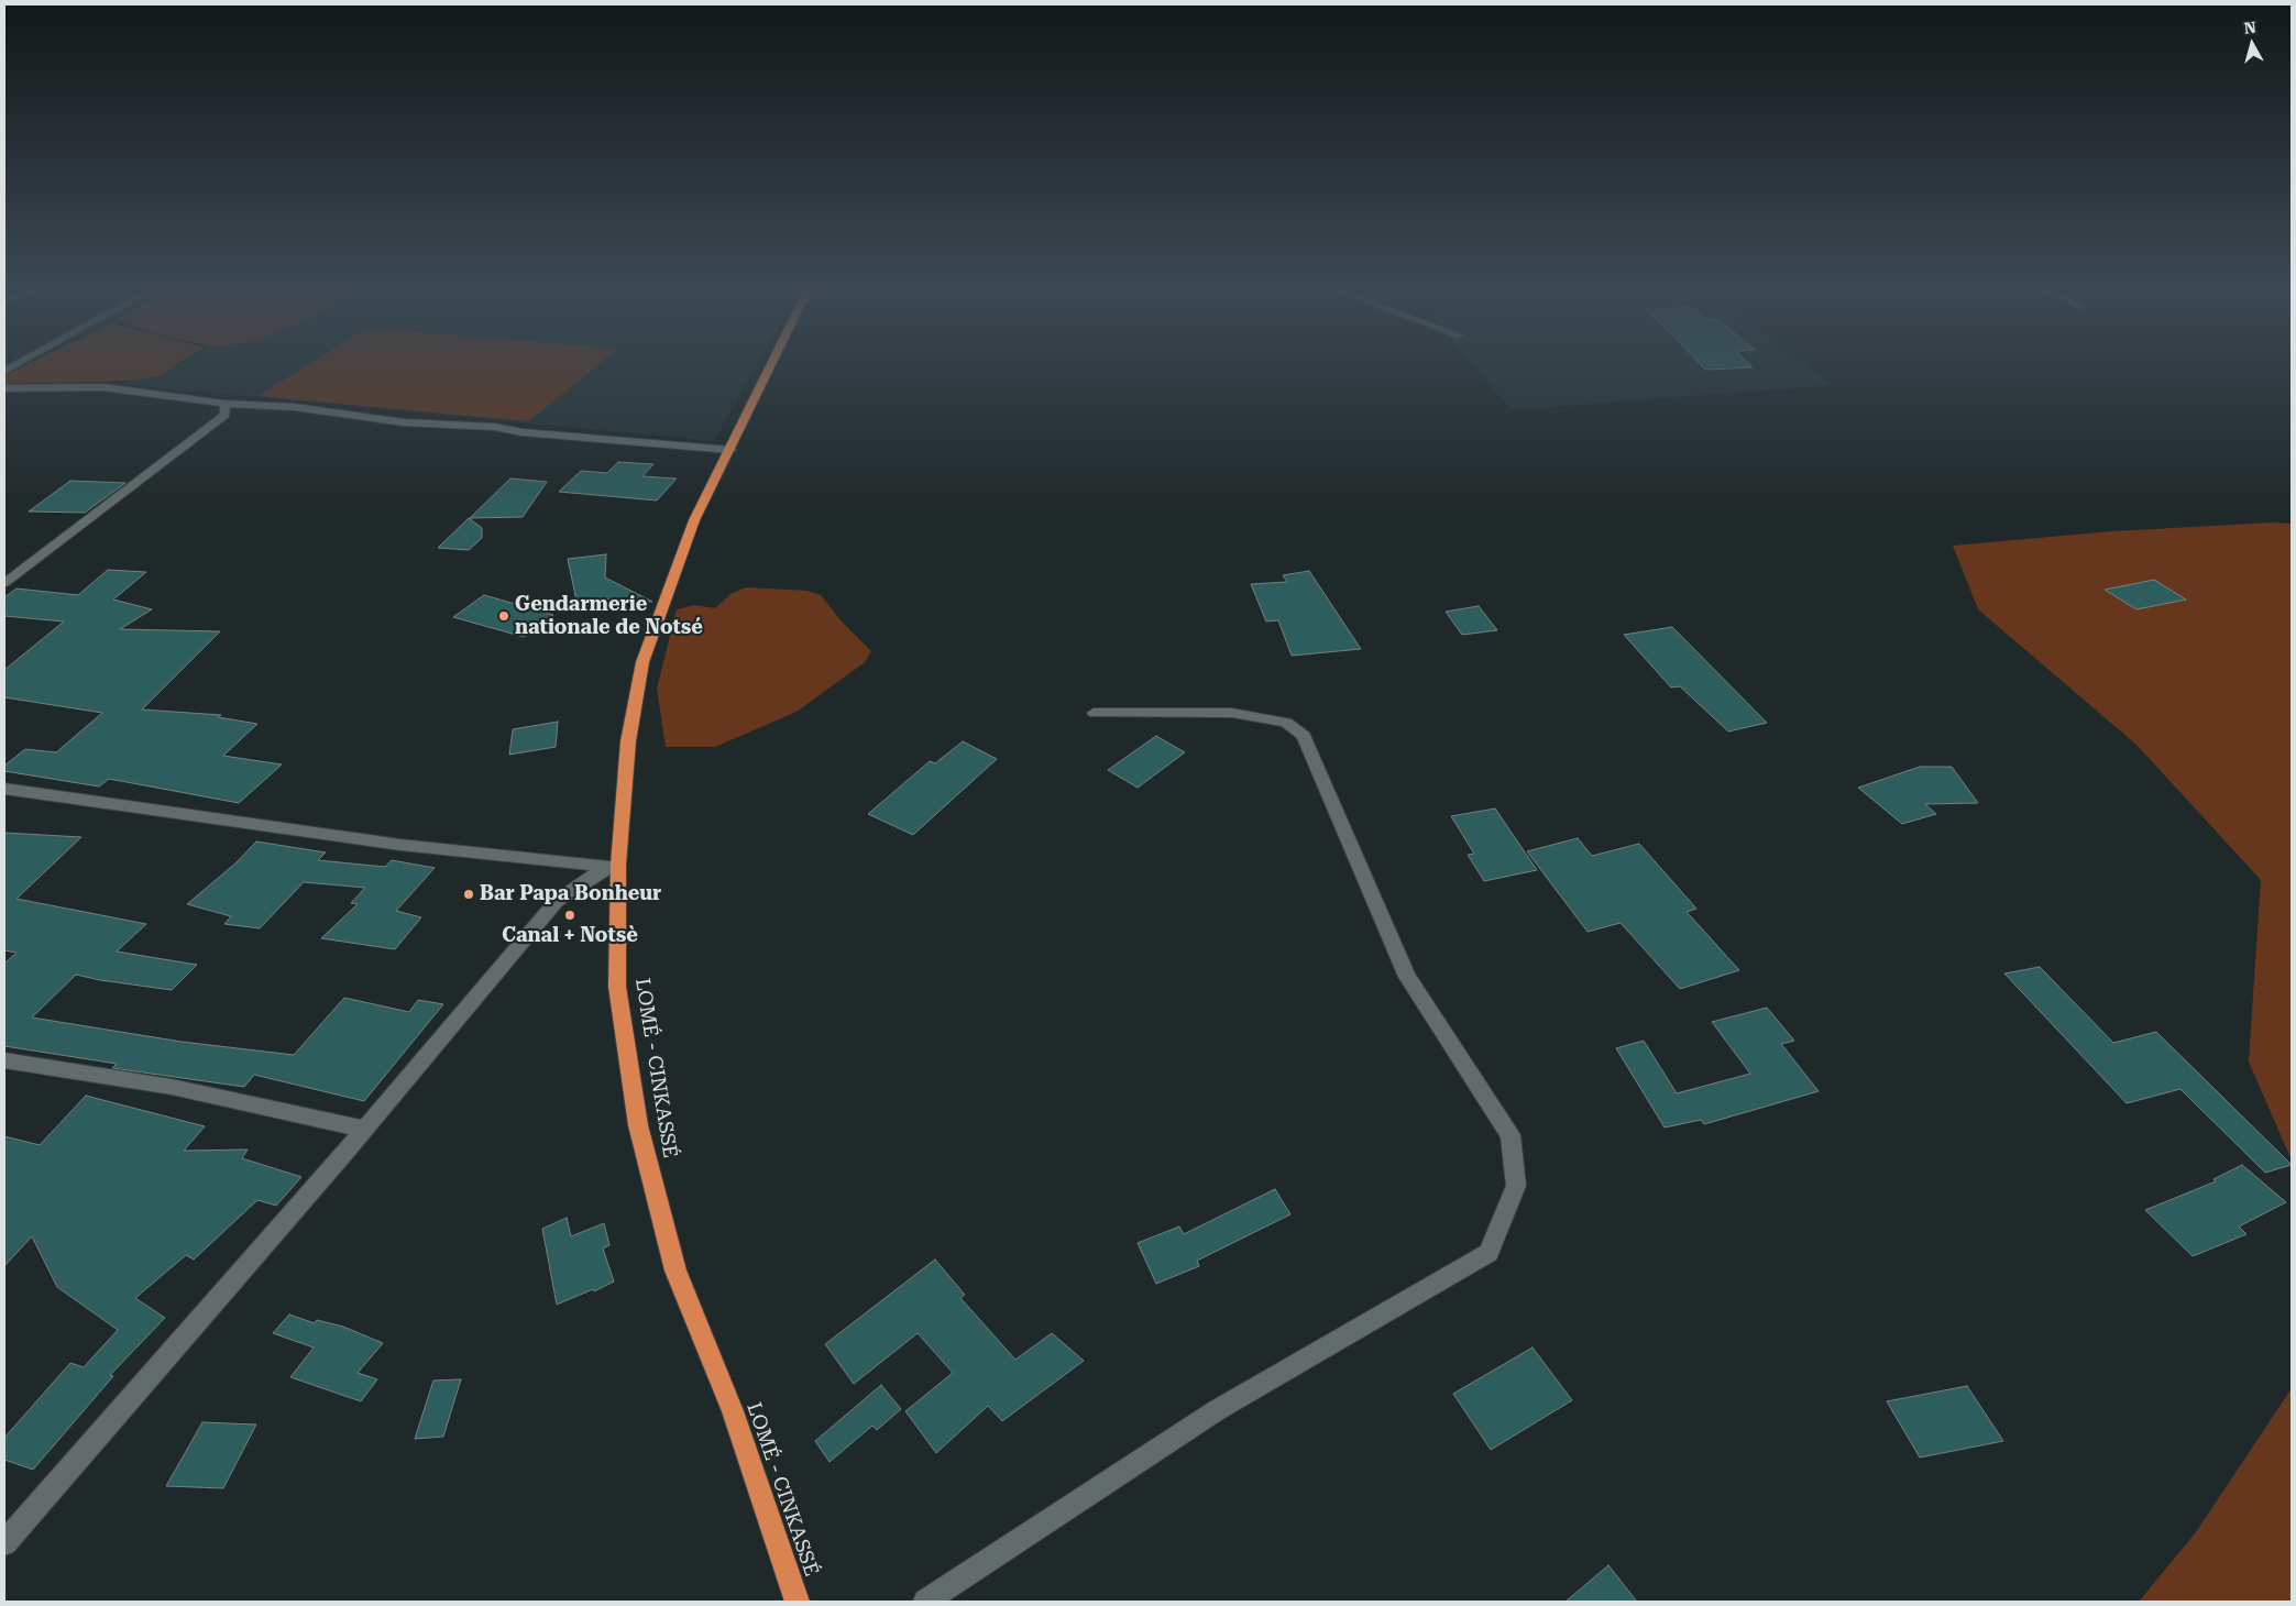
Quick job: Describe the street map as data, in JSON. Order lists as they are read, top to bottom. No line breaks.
{"streets":{"highway":["LOMÉ - CINKASSÉ"]},"places":["Gendarmerie nationale de Notsé","Bar Papa Bonheur","Canal + Notsè"],"north":"top"}
